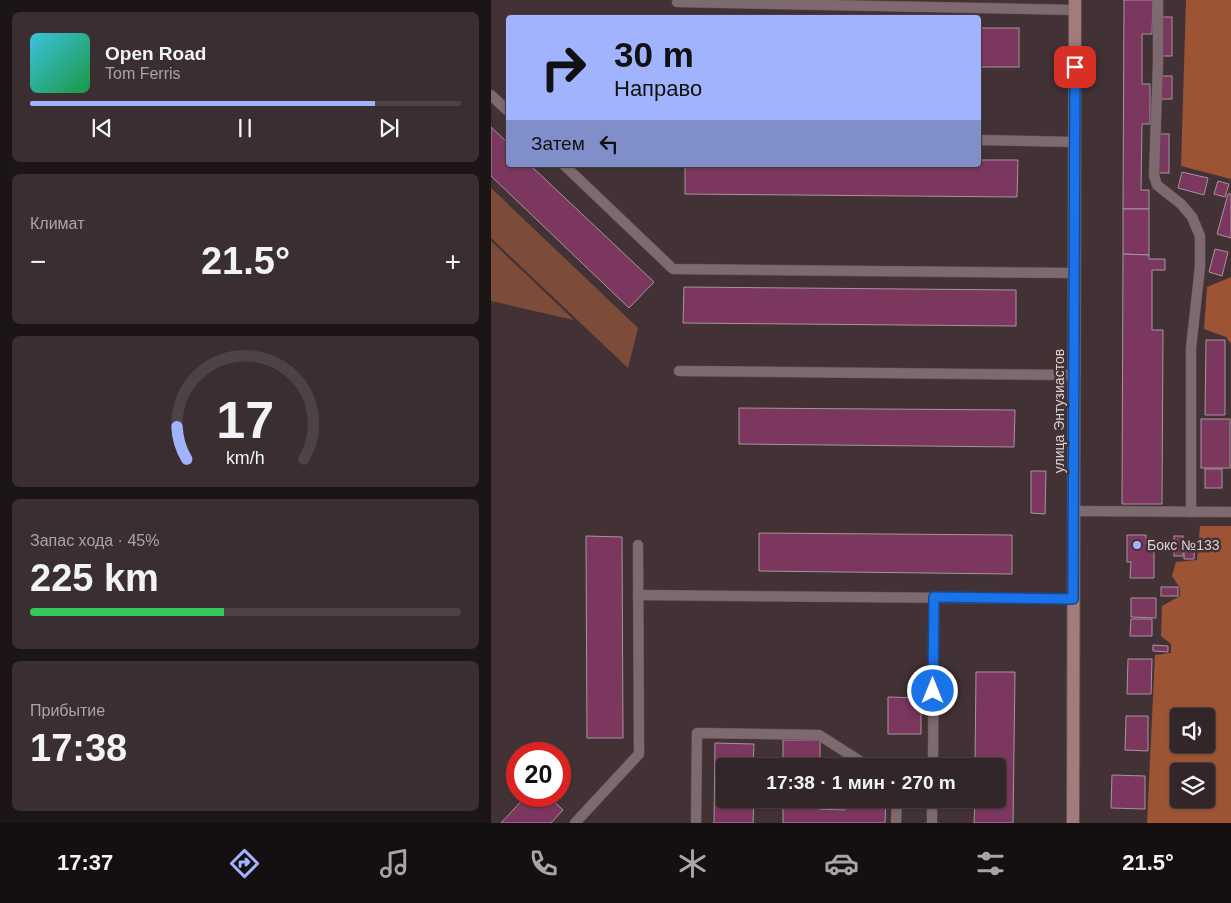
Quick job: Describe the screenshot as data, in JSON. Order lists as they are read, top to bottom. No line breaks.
{"streets":{"main road":["улица Энтузиастов"]},"places":["Бокс №133"],"page":{"turn":["30 m","Направо"],"song":["Open Road","Tom Ferris"],"then":"Затем","tile":["Климат",["Запас хода · 45%","225 km"],["Прибытие","17:38"]],"heat":["−","21.5°","+"],"limit":"20","trip":"17:38 · 1 мин · 270 m","tabs":["17:37","21.5°"],"gauge":["17","km/h"]}}
